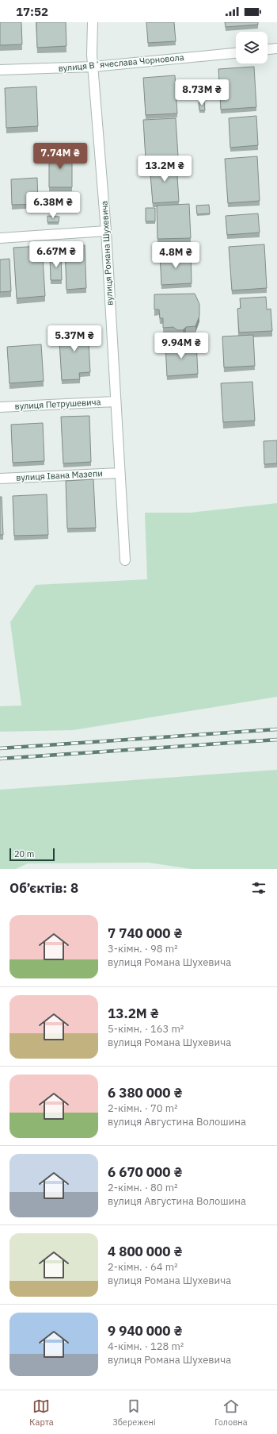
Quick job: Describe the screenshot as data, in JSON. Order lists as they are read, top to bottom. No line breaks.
{"streets":{"street":["вулиця Вʼячеслава Чорновола","вулиця Романа Шухевича","вулиця Петрушевича","вулиця Івана Мазепи"]},"crossings":[["вулиця Вʼячеслава Чорновола","вулиця Романа Шухевича"],["вулиця Романа Шухевича","вулиця Петрушевича"],["вулиця Романа Шухевича","вулиця Івана Мазепи"]],"scale_bar":"20 m","page":{"status":"17:52","price":["8.73M ₴","7.74M ₴","13.2M ₴","6.38M ₴","6.67M ₴","4.8M ₴","5.37M ₴","9.94M ₴"],"scale":"20 m","heading":"Об’єктів: 8","list":[{"name":"7 740 000 ₴","note":"3-кімн. · 98 m² · вулиця Романа Шухевича"},{"name":"13.2M ₴","note":"5-кімн. · 163 m² · вулиця Романа Шухевича"},{"name":"6 380 000 ₴","note":"2-кімн. · 70 m² · вулиця Августина Волошина"},{"name":"6 670 000 ₴","note":"2-кімн. · 80 m² · вулиця Августина Волошина"},{"name":"4 800 000 ₴","note":"2-кімн. · 64 m² · вулиця Романа Шухевича"},{"name":"9 940 000 ₴","note":"4-кімн. · 128 m² · вулиця Романа Шухевича"}],"tabs":["Карта","Збережені","Головна"]}}
